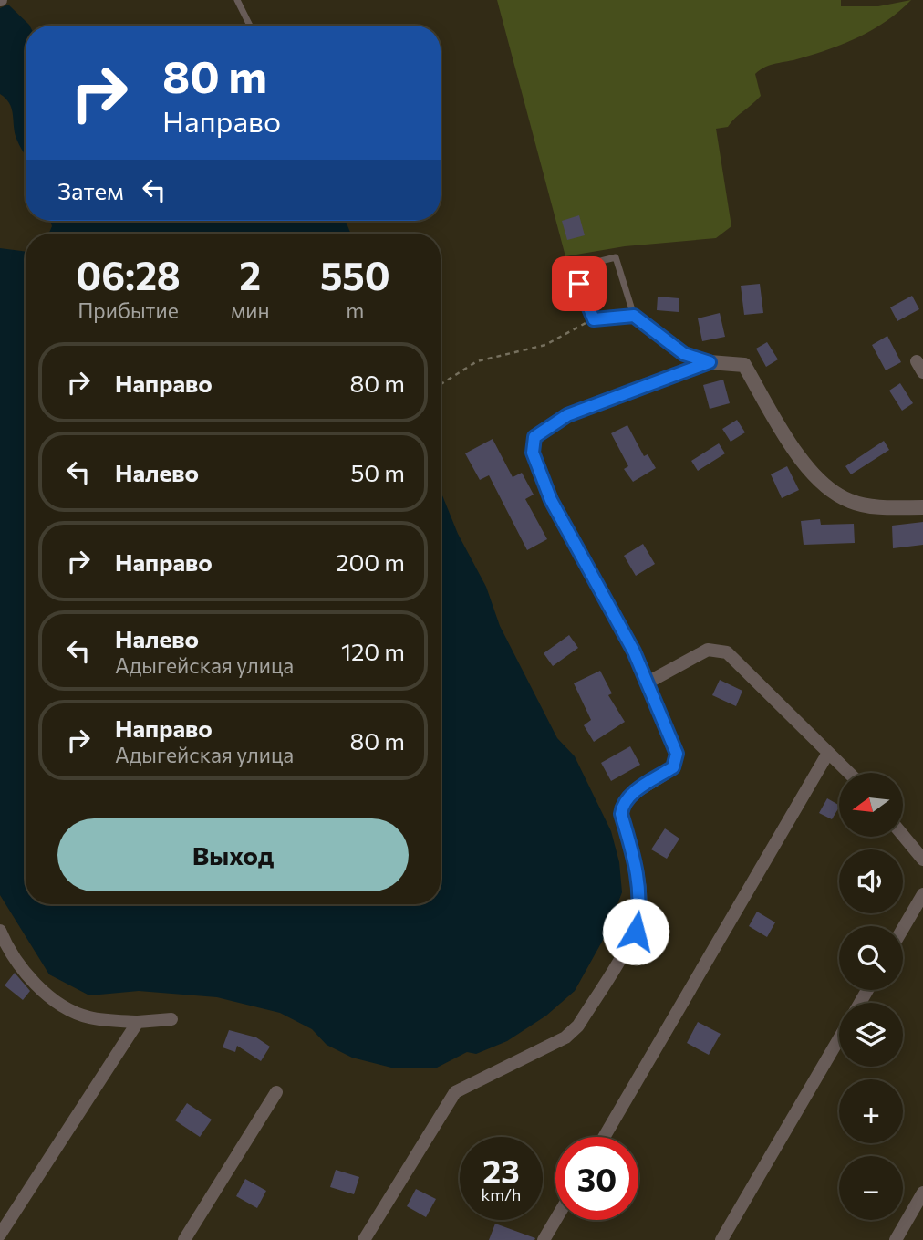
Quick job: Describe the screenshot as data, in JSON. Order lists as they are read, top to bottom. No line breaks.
{"north":"left","page":{"turn":["80 m","Направо"],"then":"Затем","eta":["06:28","Прибытие","2","мин","550","m"],"list":[{"name":"Направо","value":"80 m"},{"name":"Налево","value":"50 m"},{"name":"Направо","value":"200 m"},{"name":"Налево","note":"Адыгейская улица","value":"120 m"},{"name":"Направо","note":"Адыгейская улица","value":"80 m"}],"map_buttons":["+","−"],"buttons":"Выход","speed":"23 km/h","limit":"30"}}
